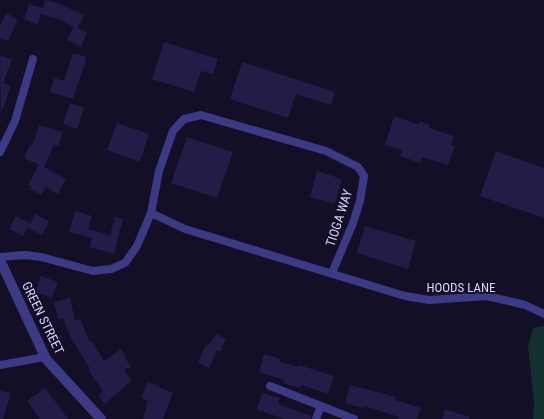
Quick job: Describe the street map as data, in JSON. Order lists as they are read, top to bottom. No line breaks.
{"streets":{"street":["TIOGA WAY","HOODS LANE","GREEN STREET"]},"crossings":[["TIOGA WAY","HOODS LANE"],["TIOGA WAY","GREEN STREET"]]}
